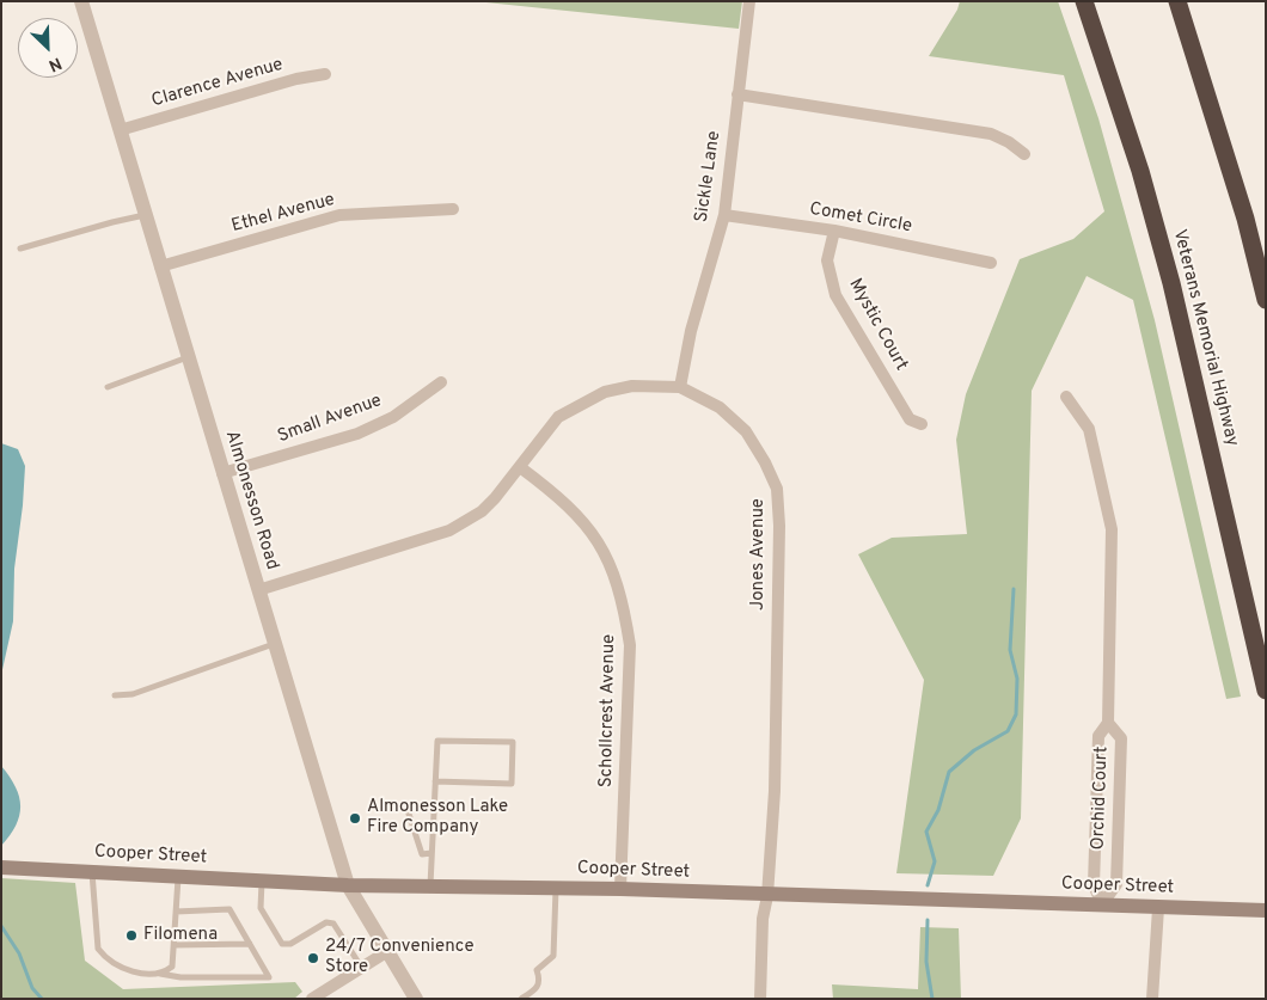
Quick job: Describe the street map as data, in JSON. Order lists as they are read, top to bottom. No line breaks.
{"streets":{"highway":["Veterans Memorial Highway"],"main road":["Cooper Street"],"street":["Clarence Avenue","Sickle Lane","Ethel Avenue","Comet Circle","Mystic Court","Small Avenue","Almonesson Road","Jones Avenue","Schollcrest Avenue","Orchid Court"]},"crossings":[["Clarence Avenue","Almonesson Road"],["Sickle Lane","Comet Circle"],["Sickle Lane","Jones Avenue"],["Ethel Avenue","Almonesson Road"],["Comet Circle","Mystic Court"],["Small Avenue","Almonesson Road"],["Almonesson Road","Jones Avenue"],["Almonesson Road","Cooper Street"],["Jones Avenue","Schollcrest Avenue"],["Jones Avenue","Cooper Street"],["Schollcrest Avenue","Cooper Street"],["Orchid Court","Cooper Street"]],"places":["Almonesson Lake Fire Company","Filomena","24/7 Convenience Store"],"north":"bottom right"}
